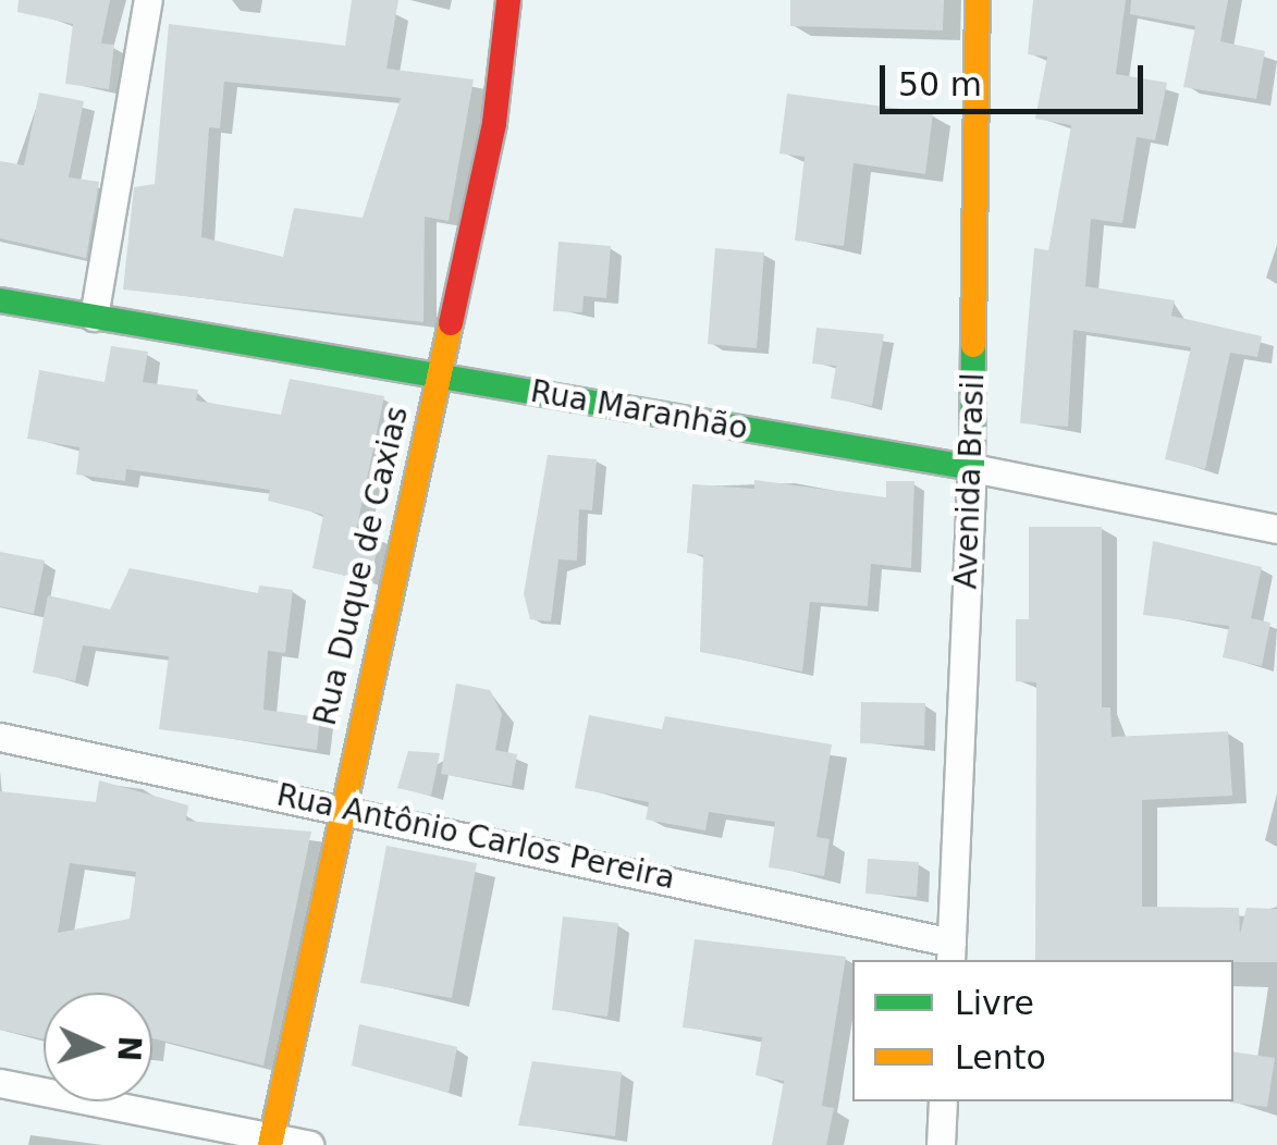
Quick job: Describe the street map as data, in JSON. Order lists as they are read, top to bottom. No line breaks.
{"streets":{"street":["Rua Maranhão","Avenida Brasil","Rua Duque de Caxias","Rua Antônio Carlos Pereira"]},"crossings":[["Rua Maranhão","Avenida Brasil"],["Rua Maranhão","Rua Duque de Caxias"],["Avenida Brasil","Rua Antônio Carlos Pereira"],["Rua Duque de Caxias","Rua Antônio Carlos Pereira"]],"legend":["Livre","Lento"],"scale_bar":"50 m","north":"right"}
